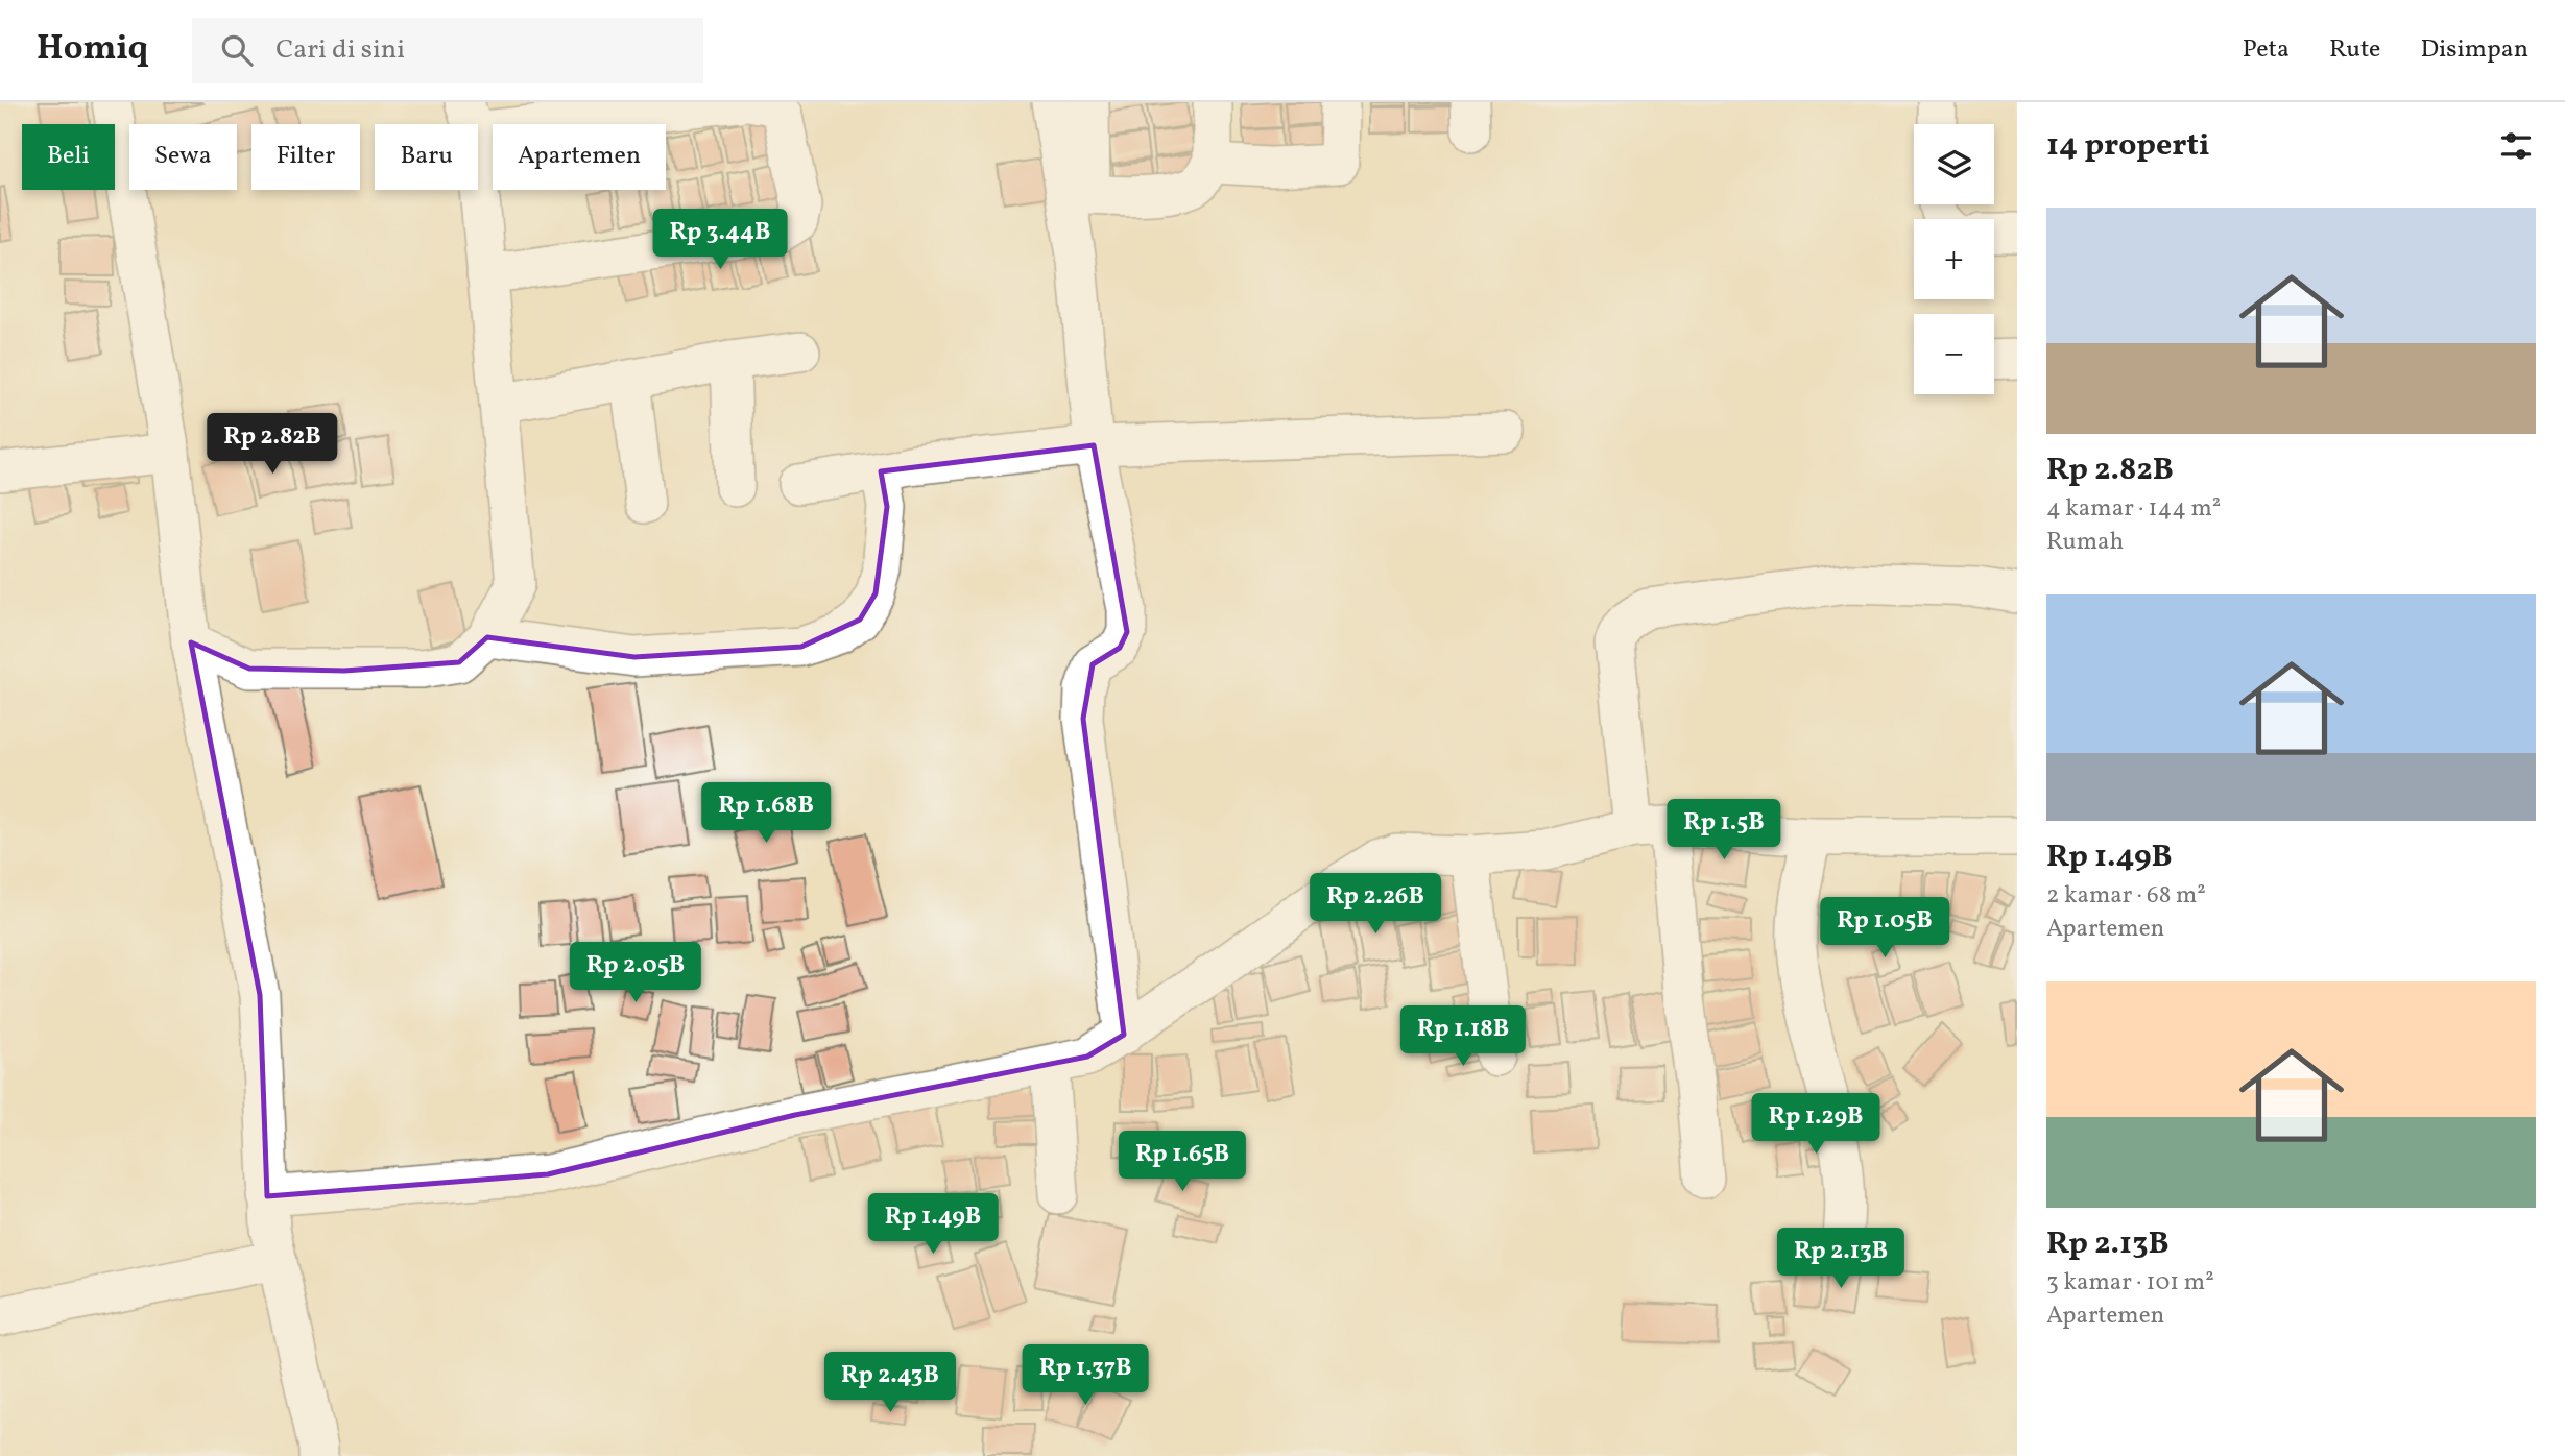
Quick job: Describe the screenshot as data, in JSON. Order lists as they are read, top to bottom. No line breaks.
{"page":{"header":"Homiq","search":"Cari di sini","nav":["Peta","Rute","Disimpan"],"heading":"14 properti","map_buttons":["+","−"],"chip":["Beli","Sewa","Filter","Baru","Apartemen"],"list":[{"name":"Rp 2.82B","note":"4 kamar · 144 m² · Rumah"},{"name":"Rp 1.49B","note":"2 kamar · 68 m² · Apartemen"},{"name":"Rp 2.13B","note":"3 kamar · 101 m² · Apartemen"}],"price":["Rp 3.44B","Rp 2.82B","Rp 1.68B","Rp 1.5B","Rp 2.26B","Rp 1.05B","Rp 2.05B","Rp 1.18B","Rp 1.29B","Rp 1.65B","Rp 1.49B","Rp 2.13B","Rp 1.37B","Rp 2.43B"]}}
